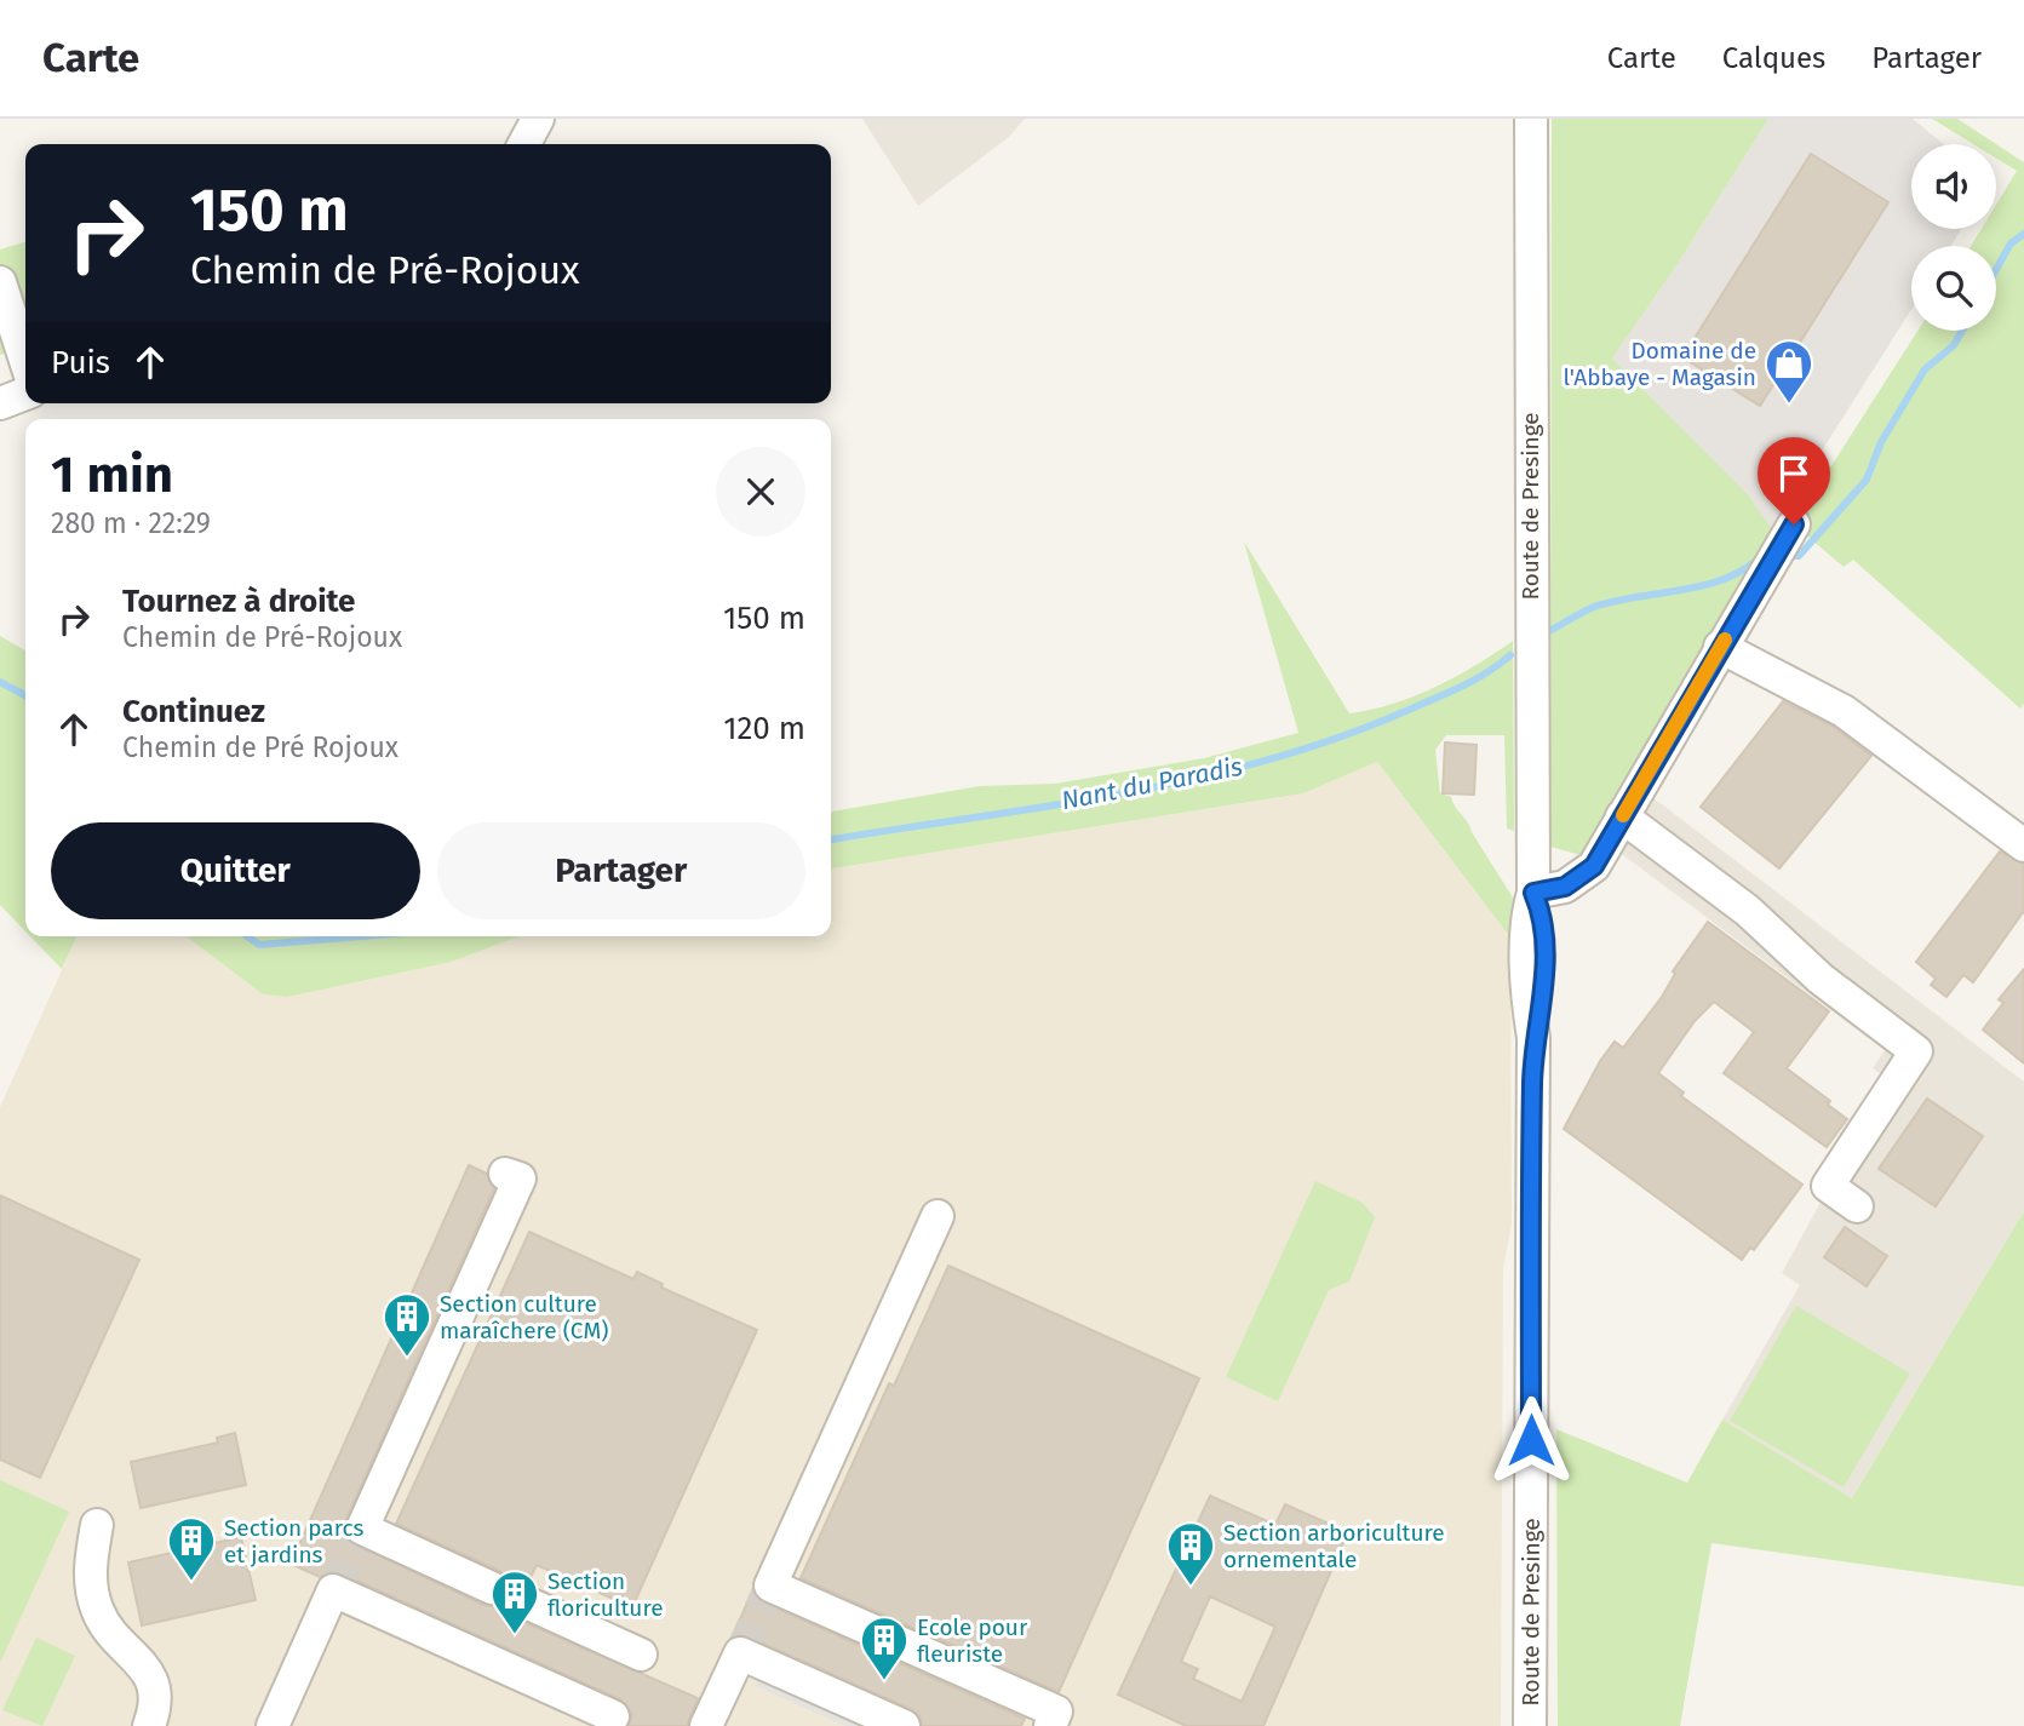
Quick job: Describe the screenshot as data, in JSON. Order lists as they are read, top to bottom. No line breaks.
{"streets":{"street":["Route de Presinge"]},"water":["Nant du Paradis"],"places":{"shop":["Domaine de l'Abbaye - Magasin"],"building":["Section culture maraîchere (CM)","Section parcs et jardins","Section arboriculture ornementale","Section floriculture","Ecole pour fleuriste"]},"page":{"header":"Carte","nav":["Carte","Calques","Partager"],"turn":["150 m","Chemin de Pré-Rojoux"],"then":"Puis","heading":["1 min","280 m · 22:29"],"list":[{"name":"Tournez à droite","note":"Chemin de Pré-Rojoux","value":"150 m"},{"name":"Continuez","note":"Chemin de Pré Rojoux","value":"120 m"}],"buttons":["Quitter","Partager"]}}
